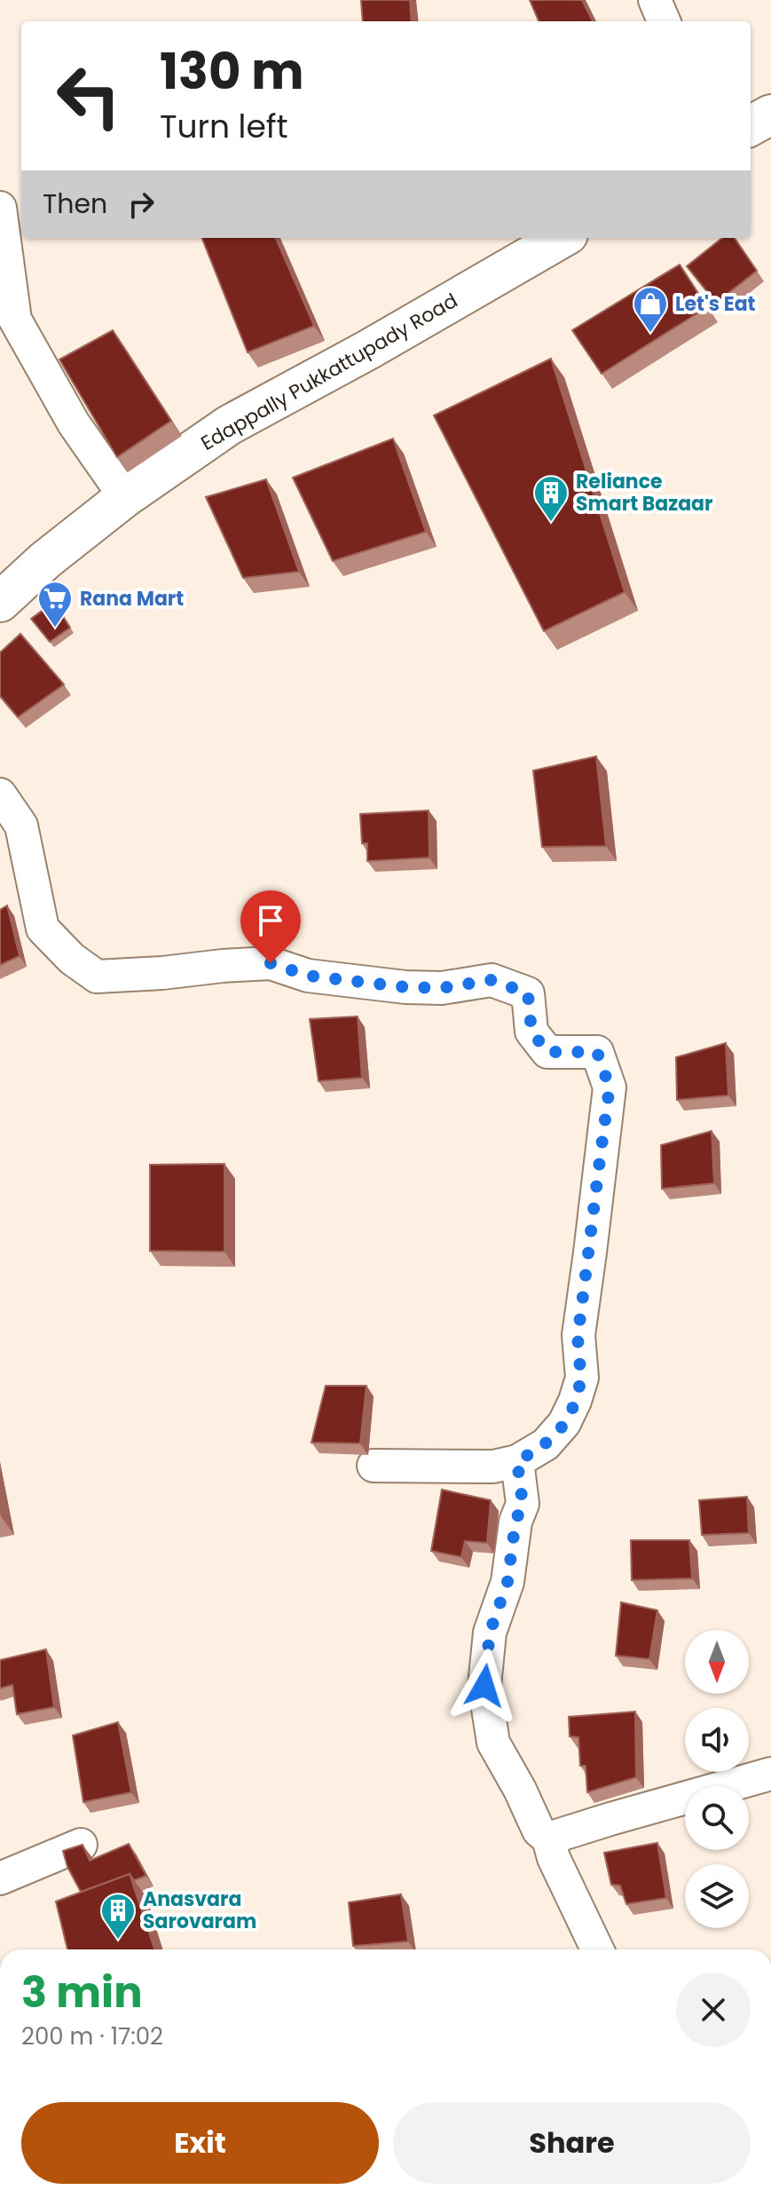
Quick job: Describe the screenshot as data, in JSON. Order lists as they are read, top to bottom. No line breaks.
{"streets":{"main road":["Edappally Pukkattupady Road"]},"places":{"shop":["Let's Eat"],"building":["Reliance Smart Bazaar","Anasvara Sarovaram"],"supermarket":["Rana Mart"]},"north":"bottom","page":{"turn":["130 m","Turn left"],"then":"Then","heading":["3 min","200 m · 17:02"],"buttons":["Exit","Share"]}}
